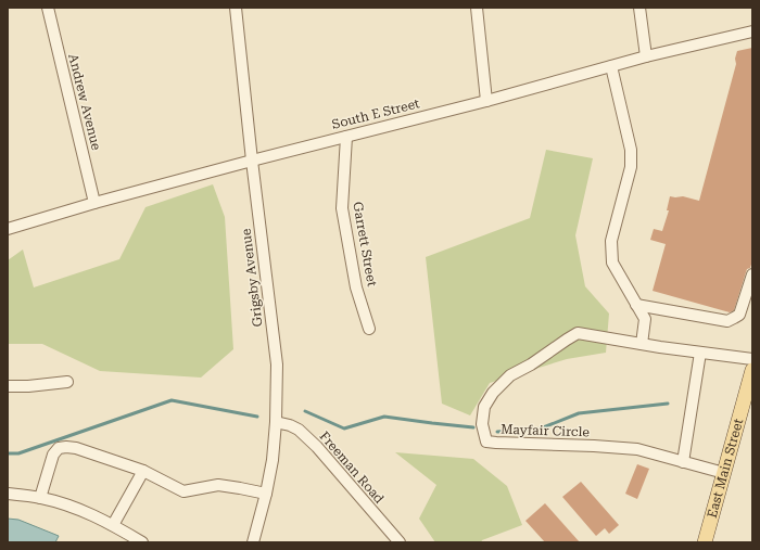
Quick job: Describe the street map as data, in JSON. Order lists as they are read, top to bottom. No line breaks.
{"streets":{"main road":["East Main Street"],"street":["Andrew Avenue","South E Street","Garrett Street","Grigsby Avenue","Mayfair Circle","Freeman Road"]},"crossings":[["Andrew Avenue","South E Street"],["South E Street","Garrett Street"],["South E Street","Grigsby Avenue"],["Grigsby Avenue","Freeman Road"],["Mayfair Circle","East Main Street"]]}
